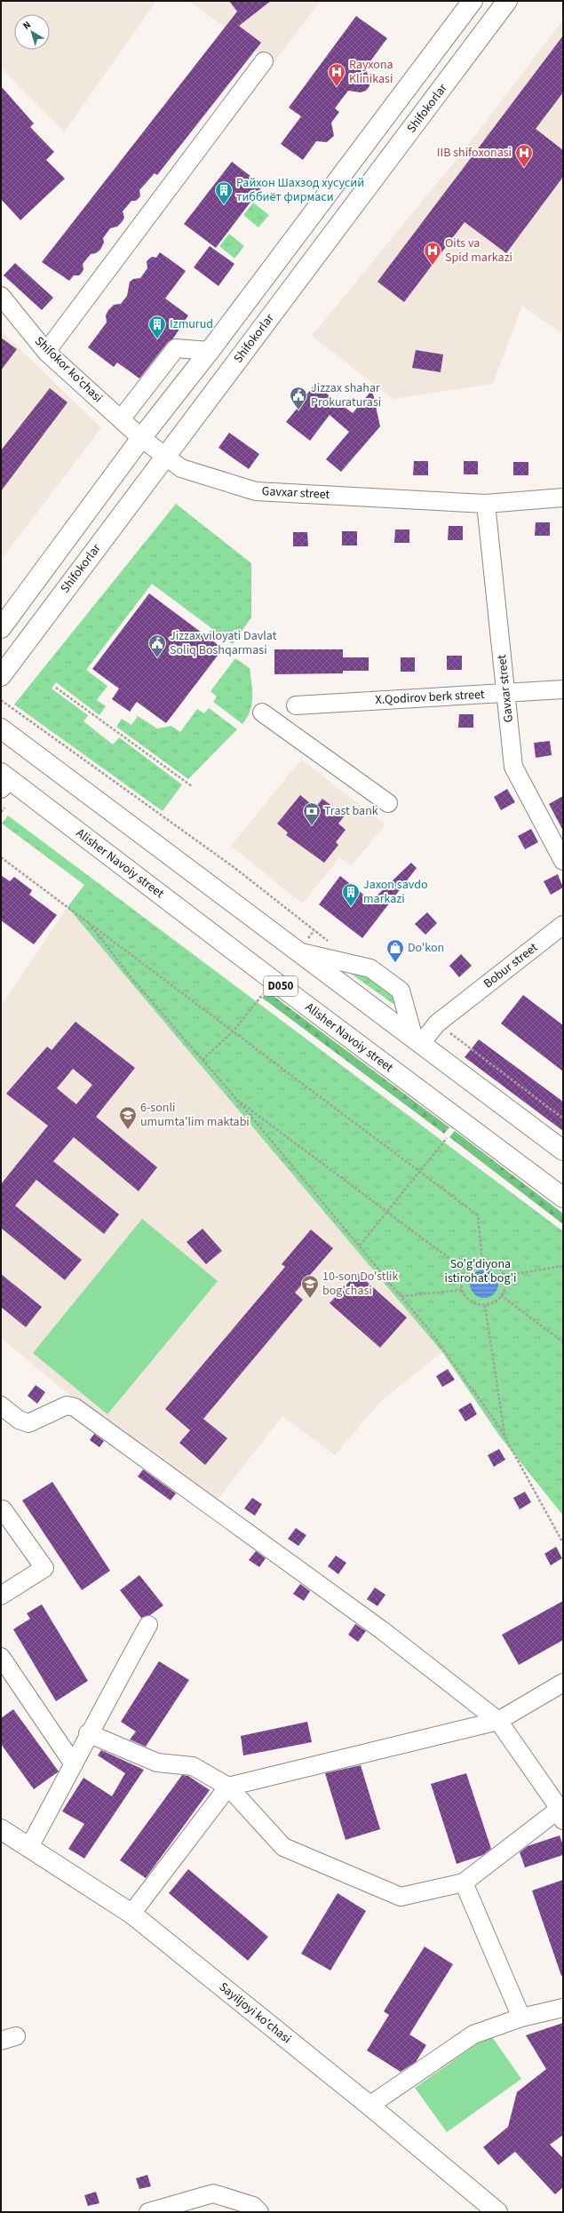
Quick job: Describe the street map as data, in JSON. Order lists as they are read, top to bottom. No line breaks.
{"streets":{"main road":["Shifokorlar","Alisher Navoiy street","D050","Sayiljoyi ko'chasi"],"street":["Shifokor ko'chasi","Gavxar street","X.Qodirov berk street","Bobur street"]},"crossings":[["Shifokorlar","Gavxar street"],["Shifokor ko'chasi","Gavxar street"],["Gavxar street","X.Qodirov berk street"]],"parks":["So'g'diyona istirohat bog'i"],"places":{"hospital":["Rayxona Klinikasi","IIB shifoxonasi","Oits va Spid markazi"],"building":["Райхон Шахзод хусусий тиббиёт фирмаси","Izmurud","Jaxon savdo markazi"],"public building":["Jizzax shahar Prokuraturasi","Jizzax viloyati Davlat Soliq Boshqarmasi"],"bank":["Trast bank"],"shop":["Do'kon"],"school or university":["6-sonli umumta'lim maktabi","10-son Do'stlik bog'chasi"]},"north":"top left"}
